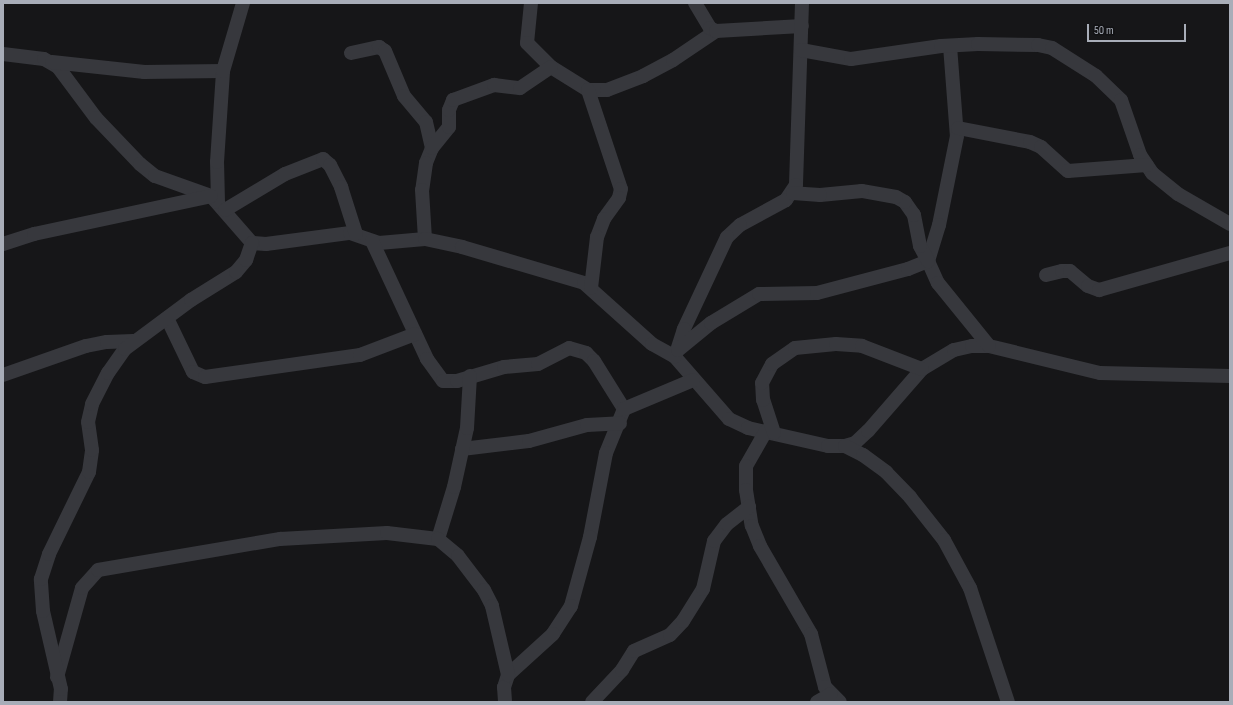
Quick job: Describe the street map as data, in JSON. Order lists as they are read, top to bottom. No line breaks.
{"scale_bar":"50 m"}
